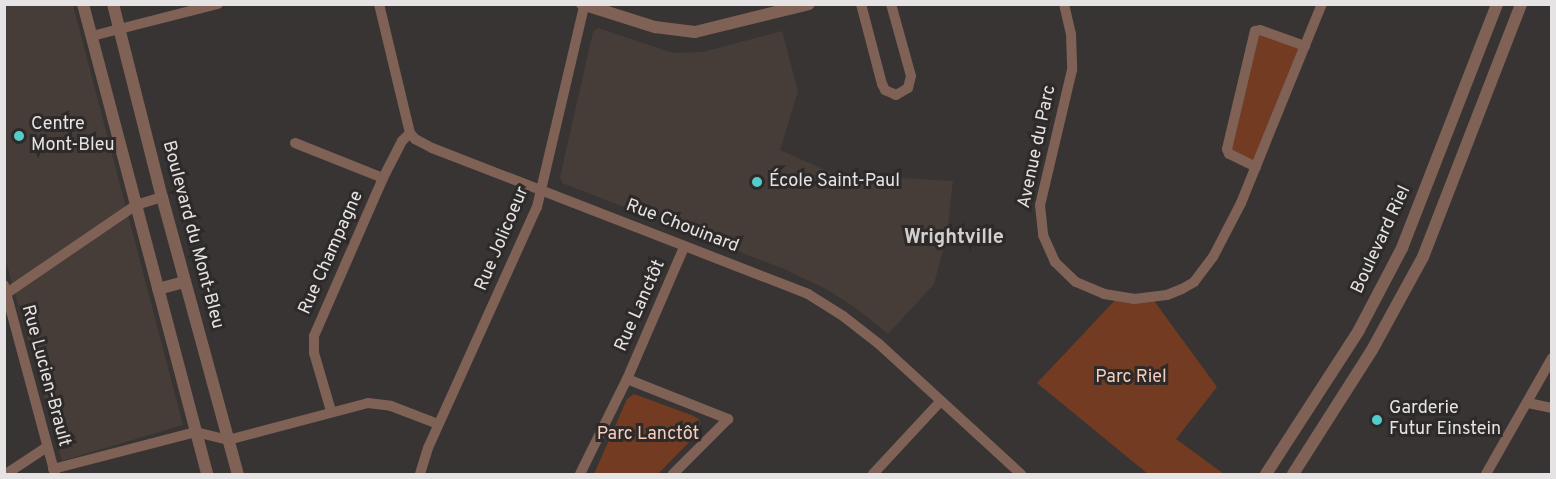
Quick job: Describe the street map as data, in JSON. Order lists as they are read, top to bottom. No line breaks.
{"streets":{"street":["Avenue du Parc","Rue Chouinard","Boulevard du Mont-Bleu","Rue Jolicoeur","Boulevard Riel","Rue Champagne","Rue Lanctôt","Rue Lucien-Brault"]},"crossings":[["Rue Chouinard","Rue Jolicoeur"],["Rue Chouinard","Rue Champagne"],["Rue Chouinard","Rue Lanctôt"]],"districts":["Wrightville"],"parks":["Parc Riel","Parc Lanctôt"],"places":["Centre Mont-Bleu","École Saint-Paul","Garderie Futur Einstein"]}
